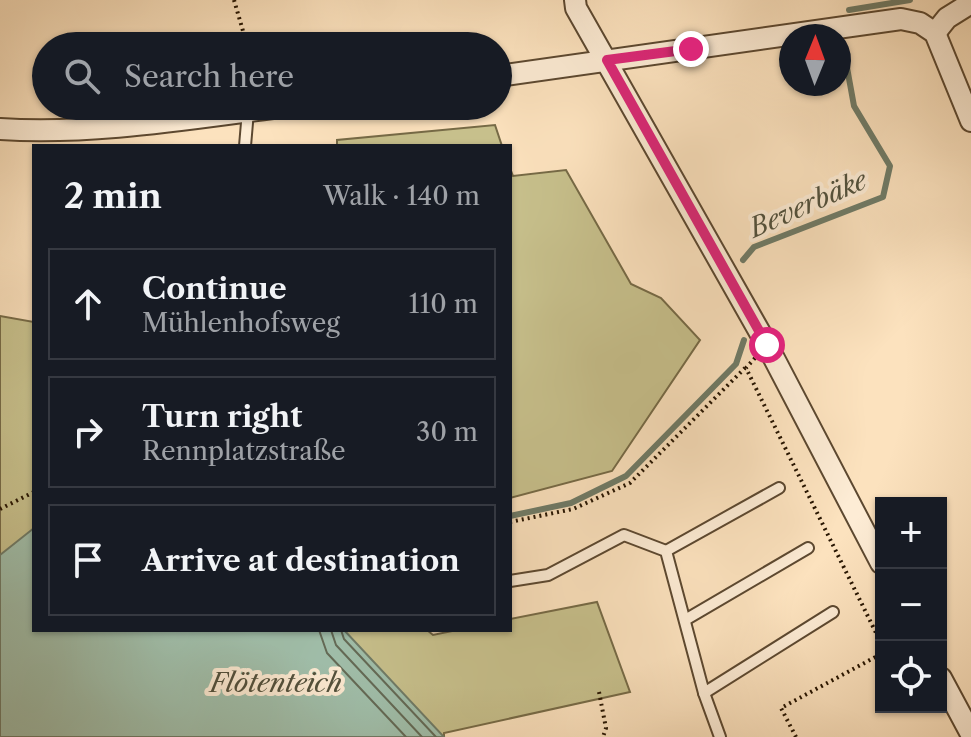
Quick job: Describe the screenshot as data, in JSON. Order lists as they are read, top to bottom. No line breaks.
{"water":["Beverbäke","Flötenteich"],"north":"top","page":{"search":"Search here","heading":["2 min","Walk · 140 m"],"list":[["Continue","Mühlenhofsweg","110 m"],["Turn right","Rennplatzstraße","30 m"],"Arrive at destination"],"map_buttons":["+","−"]}}
